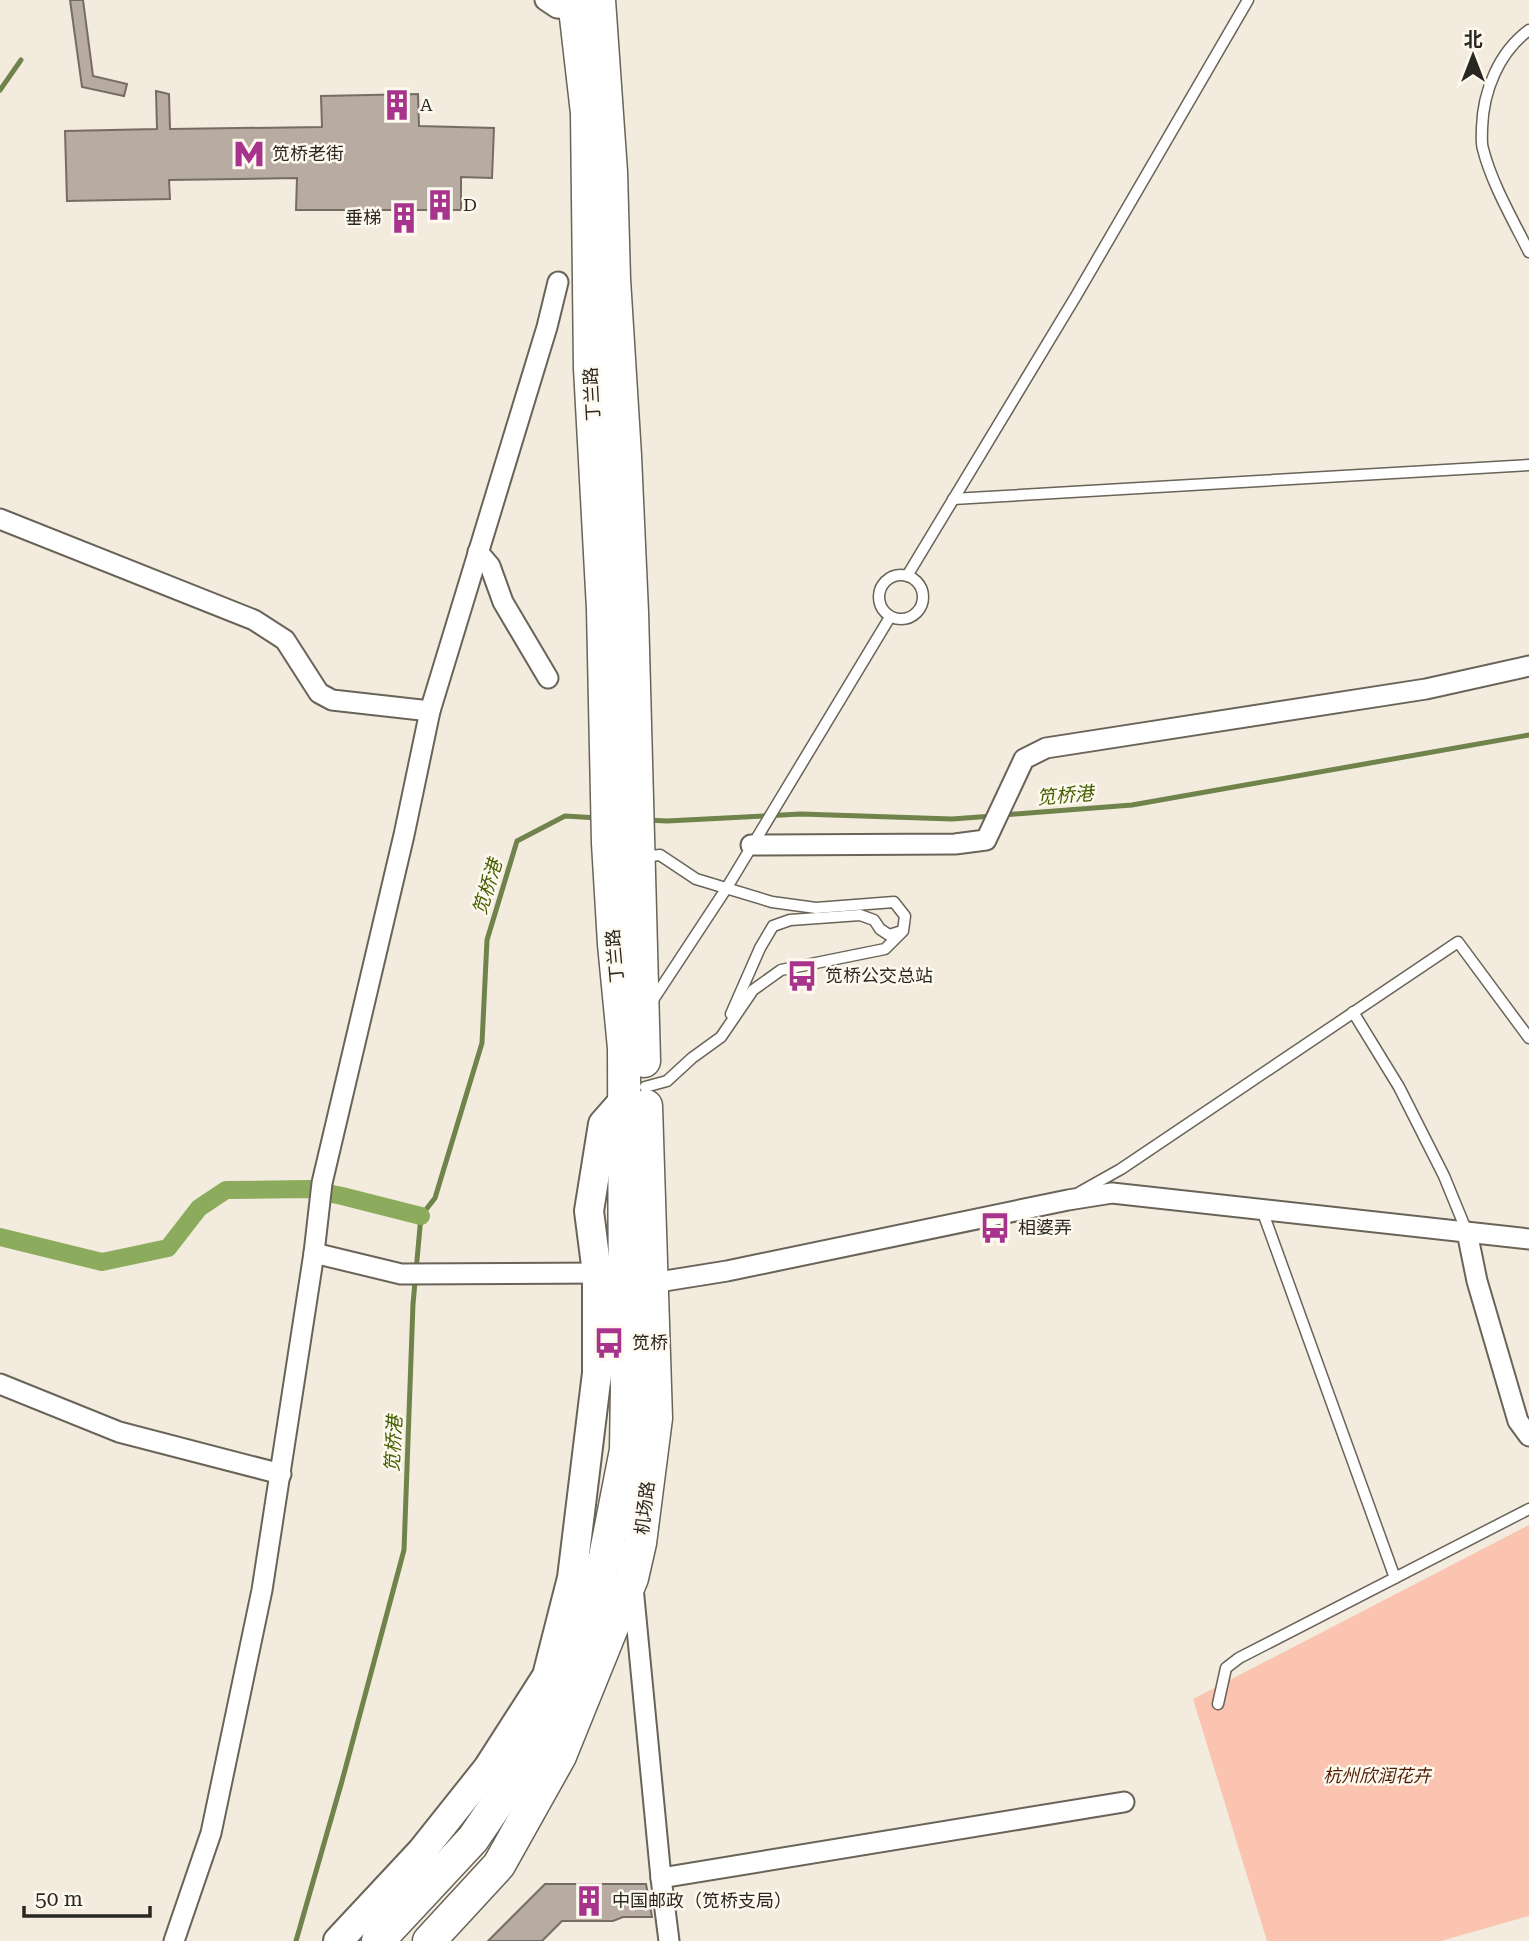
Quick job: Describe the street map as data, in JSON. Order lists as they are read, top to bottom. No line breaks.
{"streets":{"main road":["丁兰路","机场路"]},"crossings":[["丁兰路","机场路"]],"water":["笕桥港"],"parks":["杭州欣润花卉"],"places":{"building":["A","D","垂梯","中国邮政（笕桥支局）"],"metro station":["笕桥老街"],"bus stop":["笕桥公交总站","相婆弄","笕桥"]},"scale_bar":"50 m","north":"top"}
